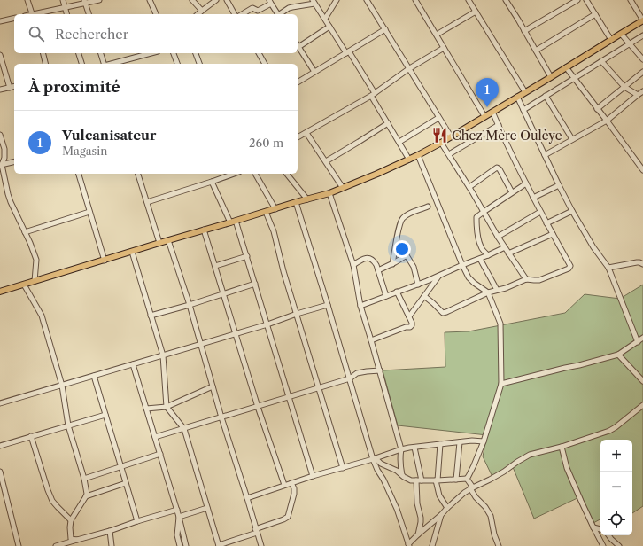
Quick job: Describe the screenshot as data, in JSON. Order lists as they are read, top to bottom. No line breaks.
{"places":{"restaurant":["Chez Mère Oulèye"]},"page":{"search":"Rechercher","heading":"À proximité","pins":"1","list":[{"mark":"1","name":"Vulcanisateur","note":"Magasin","value":"260 m"}],"map_buttons":["+","−"]}}
